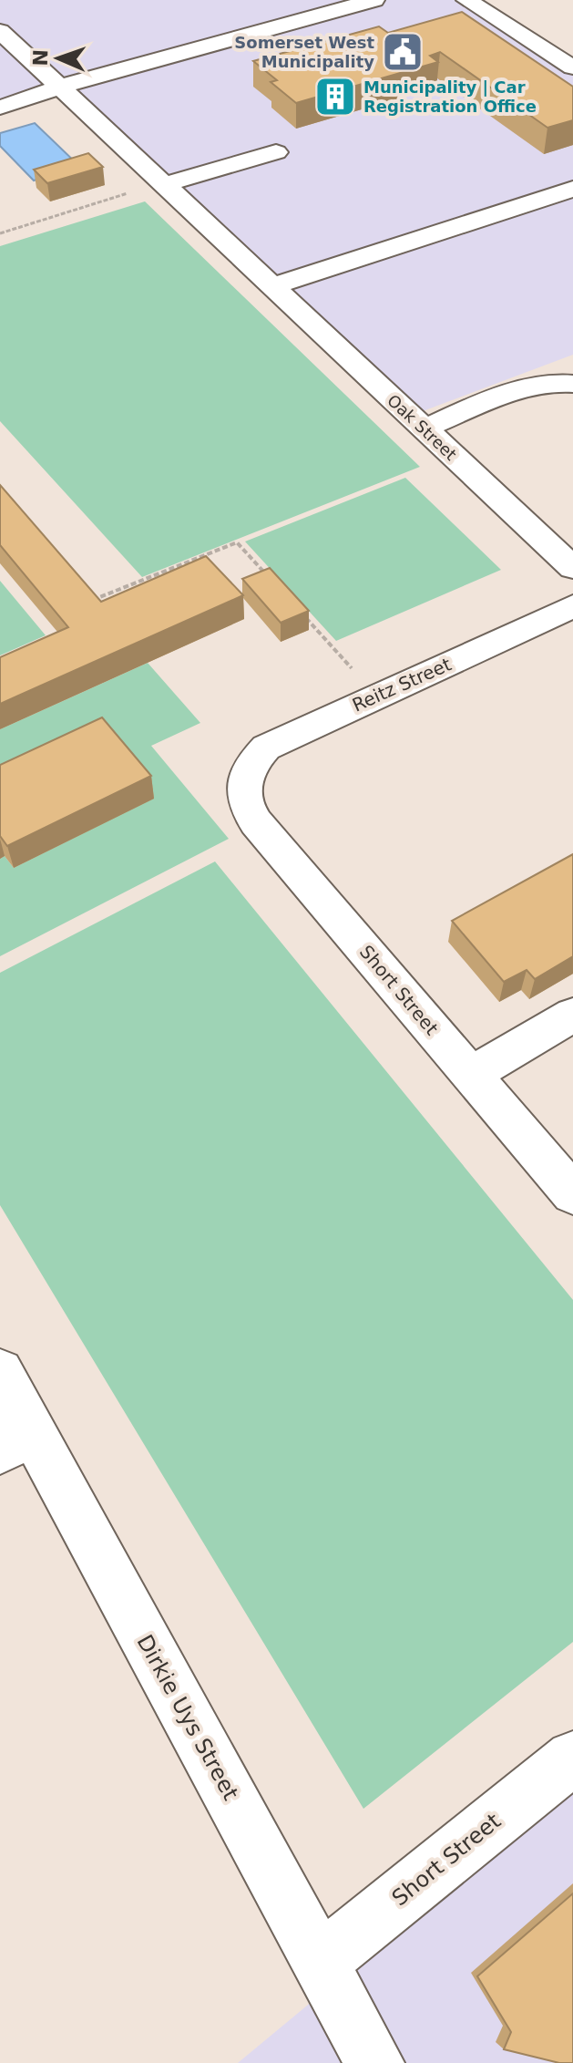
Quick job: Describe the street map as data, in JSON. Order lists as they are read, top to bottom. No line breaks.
{"streets":{"street":["Oak Street","Reitz Street","Short Street","Dirkie Uys Street"]},"crossings":[["Reitz Street","Short Street"],["Short Street","Dirkie Uys Street"]],"places":{"public building":["Somerset West Municipality"],"building":["Municipality | Car Registration Office"]},"north":"left"}
